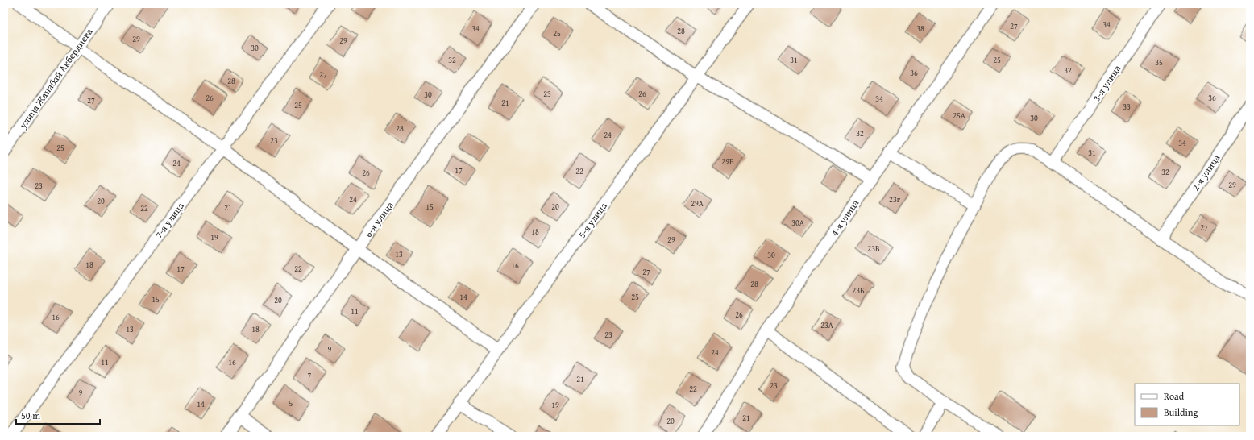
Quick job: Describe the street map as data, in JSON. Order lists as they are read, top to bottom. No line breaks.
{"streets":{"street":["улица Жанабай Акбердиева","3-я улица","2-я улица","4-я улица","6-я улица","7-я улица","5-я улица"]},"house_numbers":["34","27","34","38","28","25","29","29","30","32","31","25","35","32","36","27","28","23","26","30","26","36","34","27","21","25","33","25А","30","28","32","24","23","34","25","31","29Б","24","17","22","32","26","29","23","24","23г","20","29А","15","20","21","22","30А","27","18","19","29","23В","13","30","18","16","17","22","27","28","23Б","14","25","15","20","11","26","16","23А","13","18","23","9","24","11","16","7","21","23","22","9","5","14","19","21","20"],"legend":["Road","Building"],"scale_bar":"50 m"}
